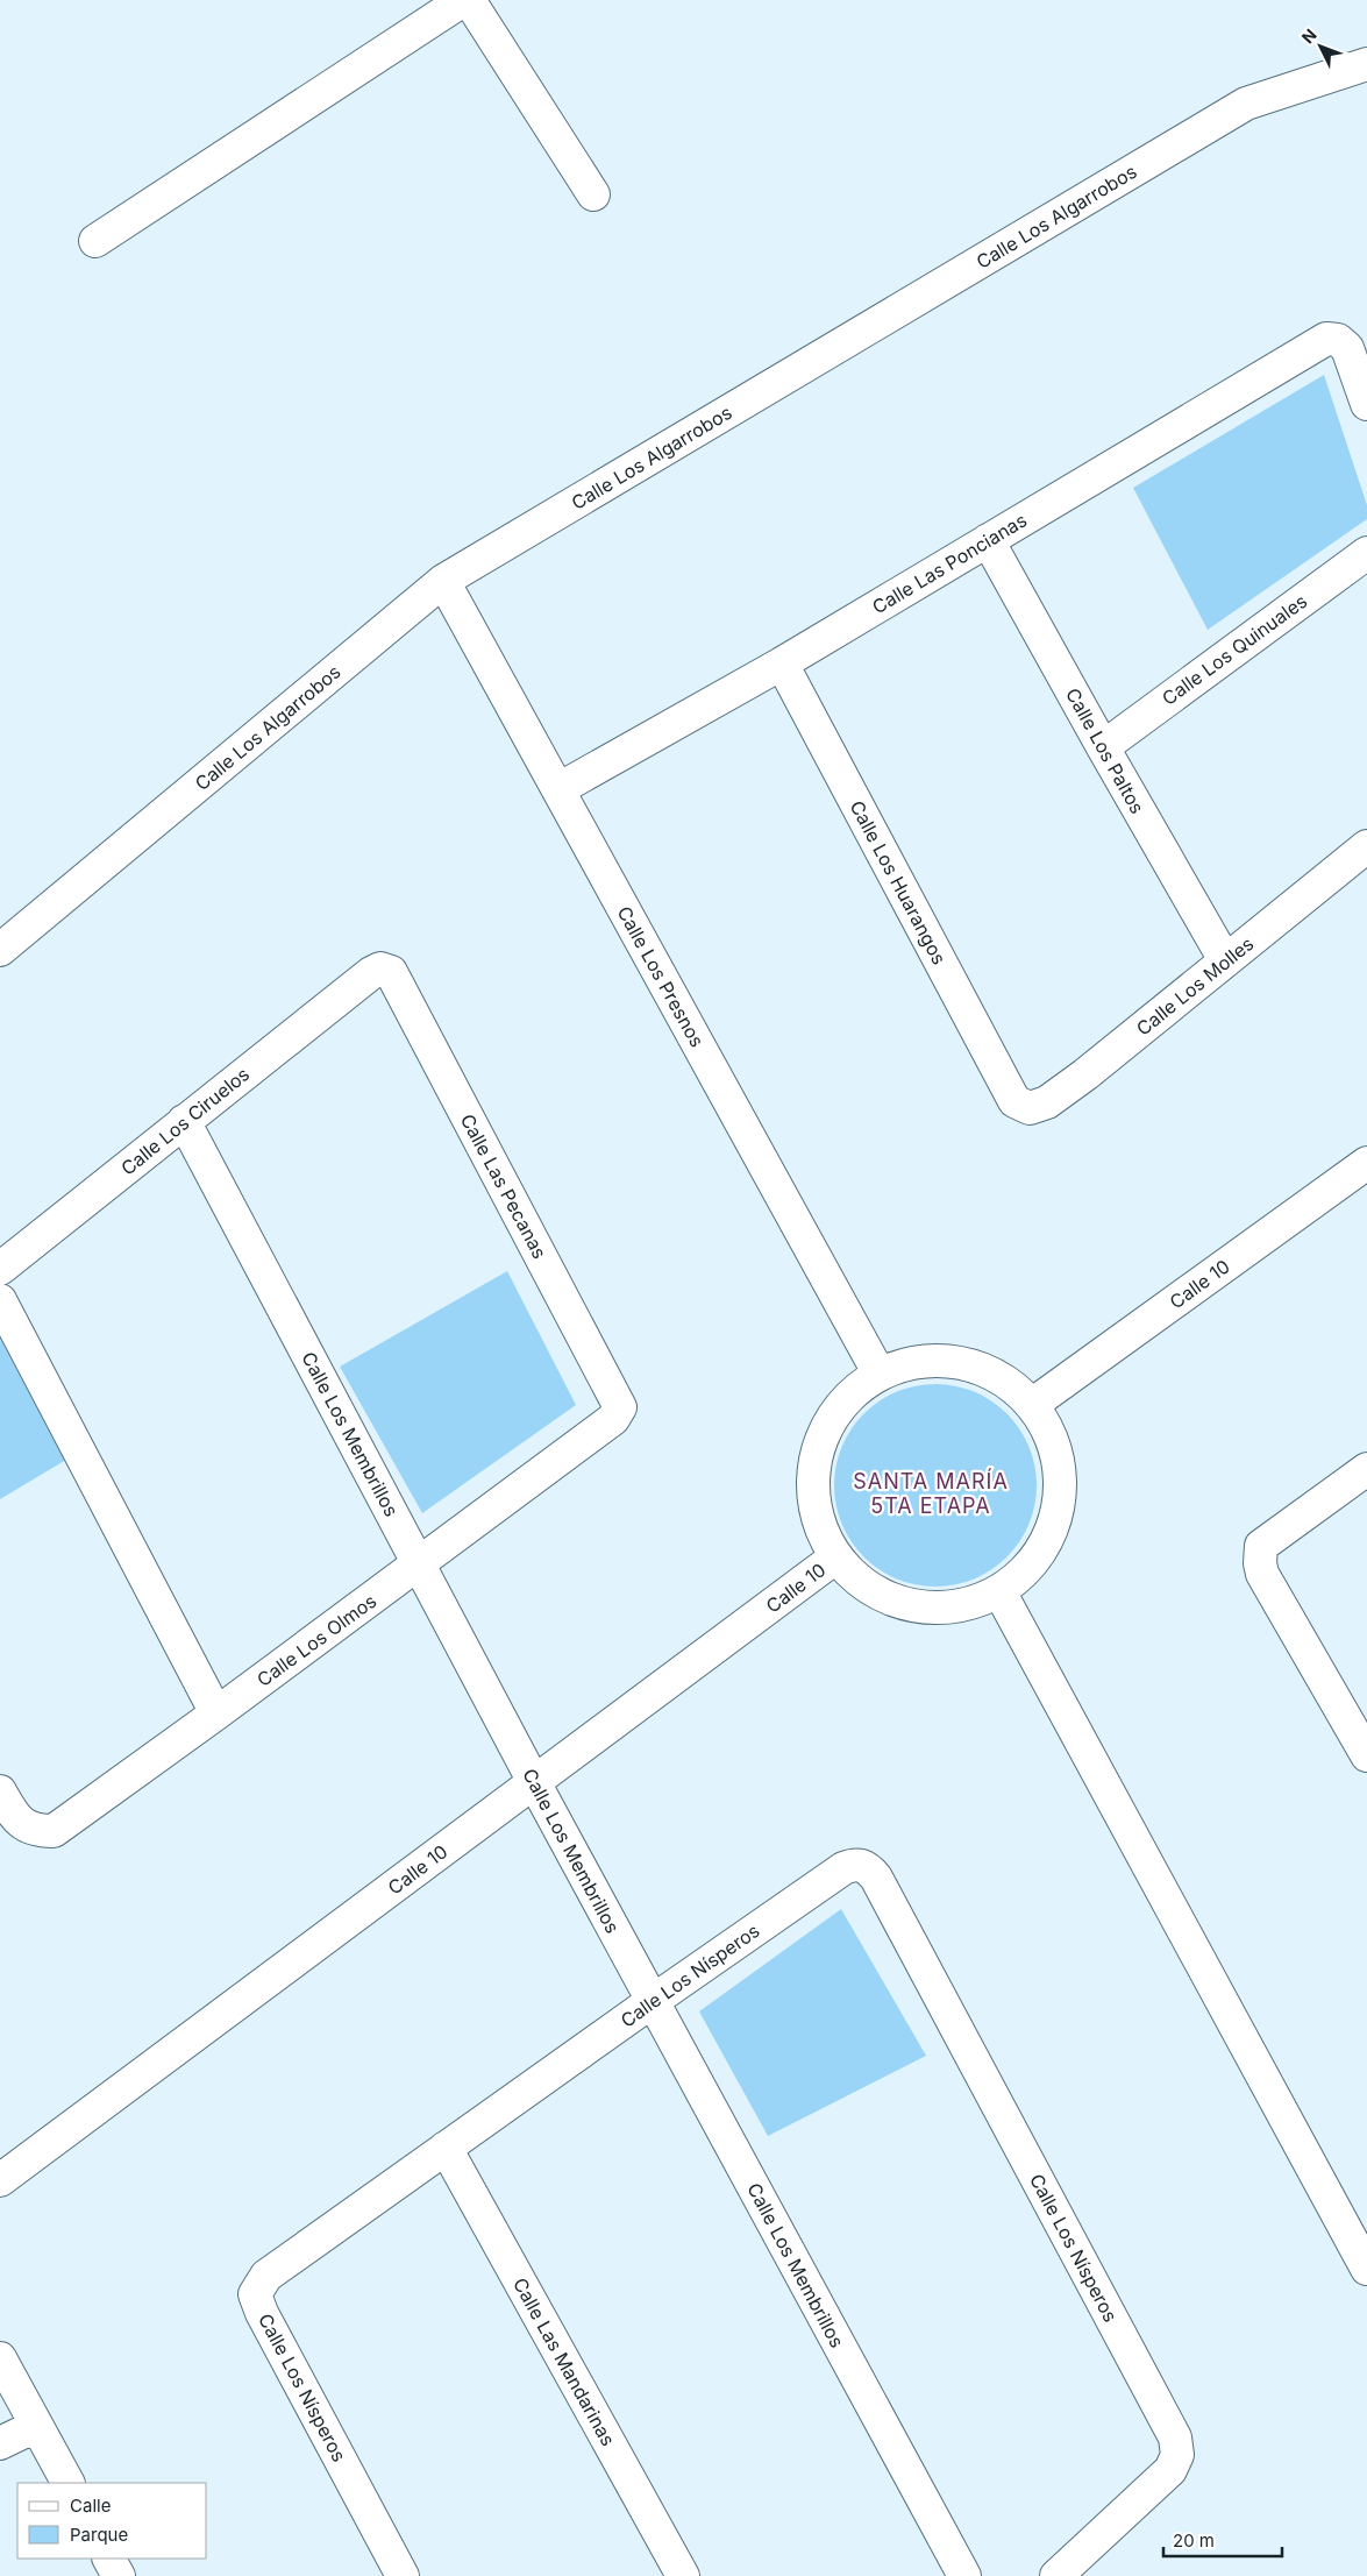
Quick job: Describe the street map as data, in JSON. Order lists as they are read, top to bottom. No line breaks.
{"streets":{"street":["Calle Los Algarrobos","Calle Las Poncianas","Calle Los Quinuales","Calle Los Paltos","Calle Los Huarangos","Calle Los Presnos","Calle Los Molles","Calle Los Ciruelos","Calle Las Pecanas","Calle 10","Calle Los Membrillos","Calle Los Olmos","Calle Los Nísperos","Calle Las Mandarinas"]},"crossings":[["Calle Los Algarrobos","Calle Los Presnos"],["Calle Las Poncianas","Calle Los Paltos"],["Calle Las Poncianas","Calle Los Huarangos"],["Calle Las Poncianas","Calle Los Presnos"],["Calle Los Quinuales","Calle Los Paltos"],["Calle Los Paltos","Calle Los Molles"],["Calle Los Huarangos","Calle Los Molles"],["Calle Los Ciruelos","Calle Las Pecanas"],["Calle Los Ciruelos","Calle Los Membrillos"],["Calle Las Pecanas","Calle Los Olmos"],["Calle 10","Calle Los Membrillos"],["Calle Los Membrillos","Calle Los Olmos"],["Calle Los Membrillos","Calle Los Nísperos"],["Calle Los Nísperos","Calle Las Mandarinas"]],"districts":["SANTA MARÍA 5TA ETAPA"],"legend":["Calle","Parque"],"scale_bar":"20 m","north":"top left"}
